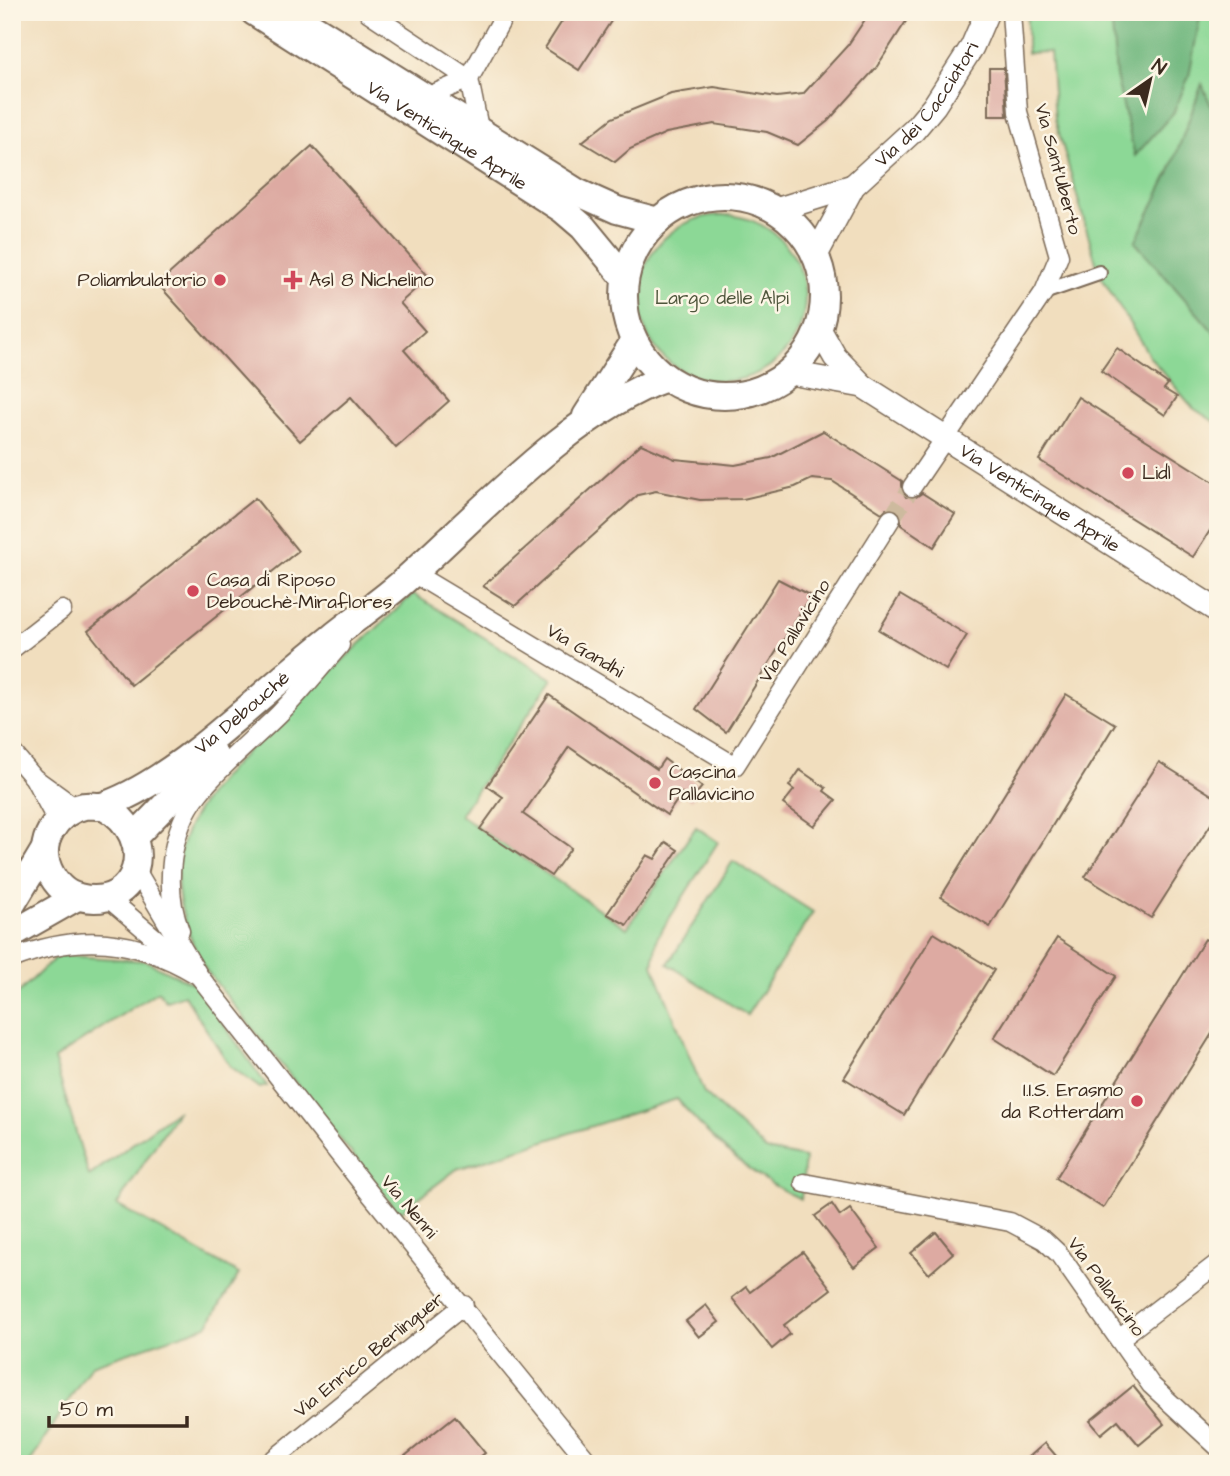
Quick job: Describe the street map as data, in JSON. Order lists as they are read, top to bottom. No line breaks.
{"streets":{"main road":["Via Venticinque Aprile","Via Debouché"],"street":["Via dei Cacciatori","Via Sant'Uberto","Via Pallavicino","Via Gandhi","Via Nenni","Via Enrico Berlinguer"]},"crossings":[["Via dei Cacciatori","Via Venticinque Aprile"],["Via dei Cacciatori","Via Debouché"],["Via Venticinque Aprile","Via Sant'Uberto"],["Via Venticinque Aprile","Via Debouché"],["Via Pallavicino","Via Gandhi"],["Via Gandhi","Via Debouché"],["Via Debouché","Via Nenni"],["Via Nenni","Via Enrico Berlinguer"]],"parks":["Largo delle Alpi"],"places":{"other":["Poliambulatorio","Lidl","Casa di Riposo Debouchè-Miraflores","Cascina Pallavicino","I.I.S. Erasmo da Rotterdam"],"health":["Asl 8 Nichelino"]},"scale_bar":"50 m","north":"top right"}
